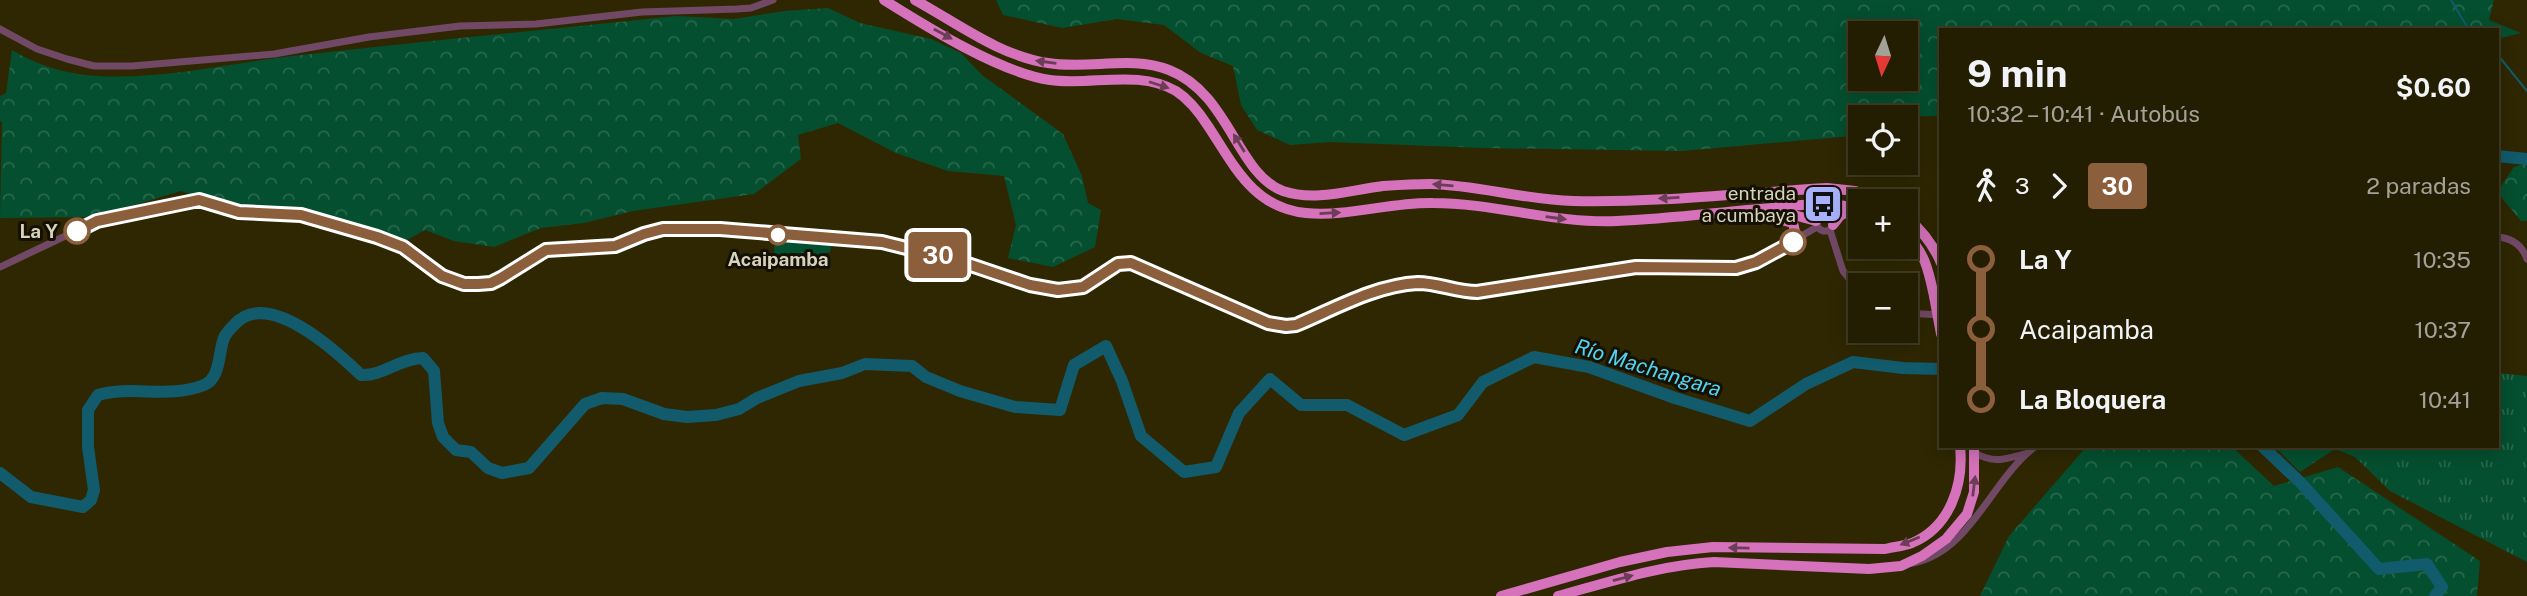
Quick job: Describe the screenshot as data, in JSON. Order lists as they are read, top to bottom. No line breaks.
{"water":["Río Machangara"],"places":{"bus stop":["entrada a cumbaya"],"other":["La Y","Acaipamba"]},"lines":["bus line 30"],"north":"bottom","page":{"on_map":"30","map_buttons":["+","−"],"heading":["9 min","10:32 – 10:41 · Autobús","$0.60"],"legs":["3","30","2 paradas"],"list":[{"name":"La Y","value":"10:35"},{"name":"Acaipamba","value":"10:37"},{"name":"La Bloquera","value":"10:41"}]}}
